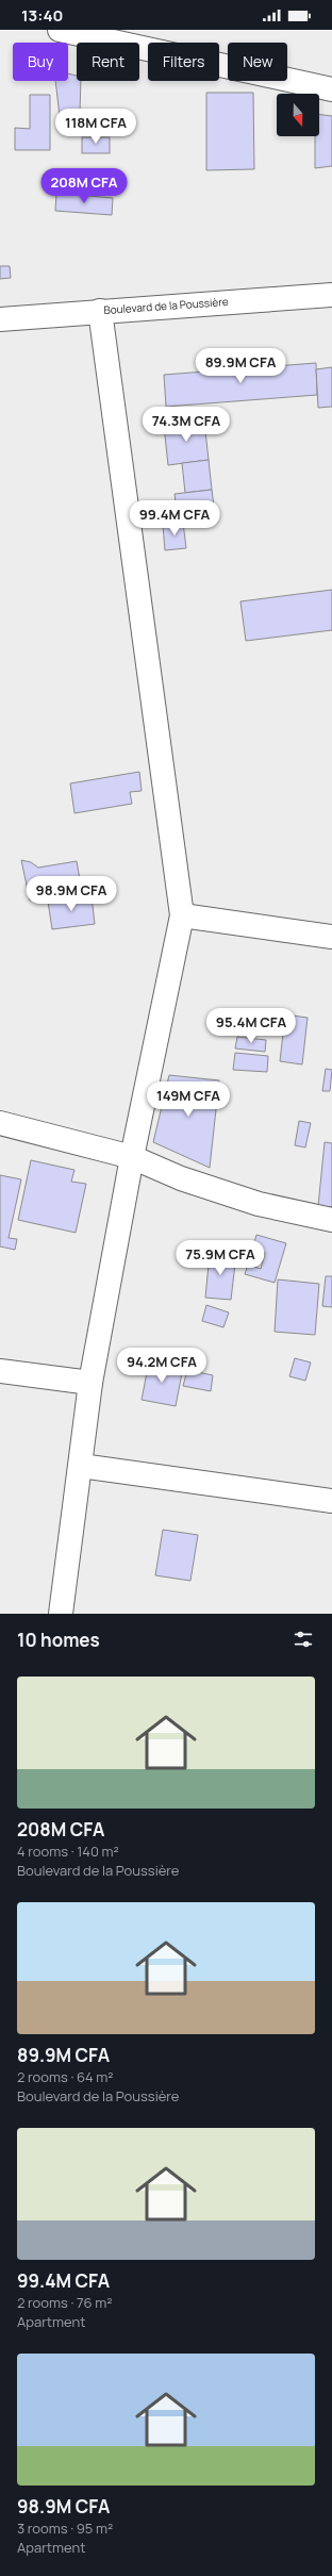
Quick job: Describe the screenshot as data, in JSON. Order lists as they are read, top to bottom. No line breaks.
{"streets":{"street":["Boulevard de la Poussière"]},"north":"bottom","page":{"status":"13:40","chip":["Buy","Rent","Filters","New"],"price":["118M CFA","208M CFA","89.9M CFA","74.3M CFA","99.4M CFA","98.9M CFA","95.4M CFA","149M CFA","75.9M CFA","94.2M CFA"],"heading":"10 homes","list":[{"name":"208M CFA","note":"4 rooms · 140 m² · Boulevard de la Poussière"},{"name":"89.9M CFA","note":"2 rooms · 64 m² · Boulevard de la Poussière"},{"name":"99.4M CFA","note":"2 rooms · 76 m² · Apartment"},{"name":"98.9M CFA","note":"3 rooms · 95 m² · Apartment"}]}}
